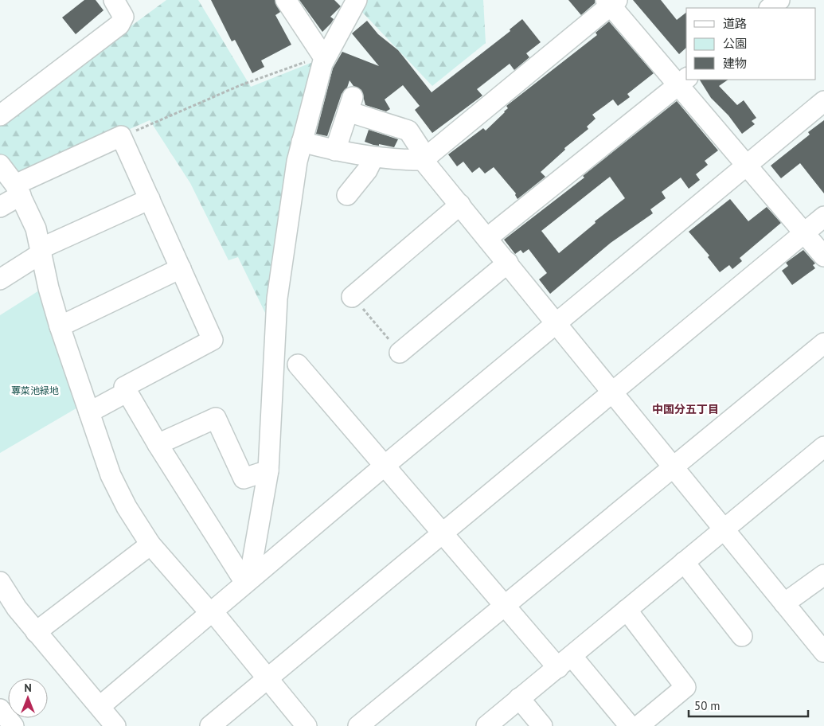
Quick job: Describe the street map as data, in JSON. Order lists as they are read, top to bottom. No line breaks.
{"districts":["中国分五丁目"],"parks":["蓴菜池緑地"],"legend":["道路","公園","建物"],"scale_bar":"50 m","north":"top"}
